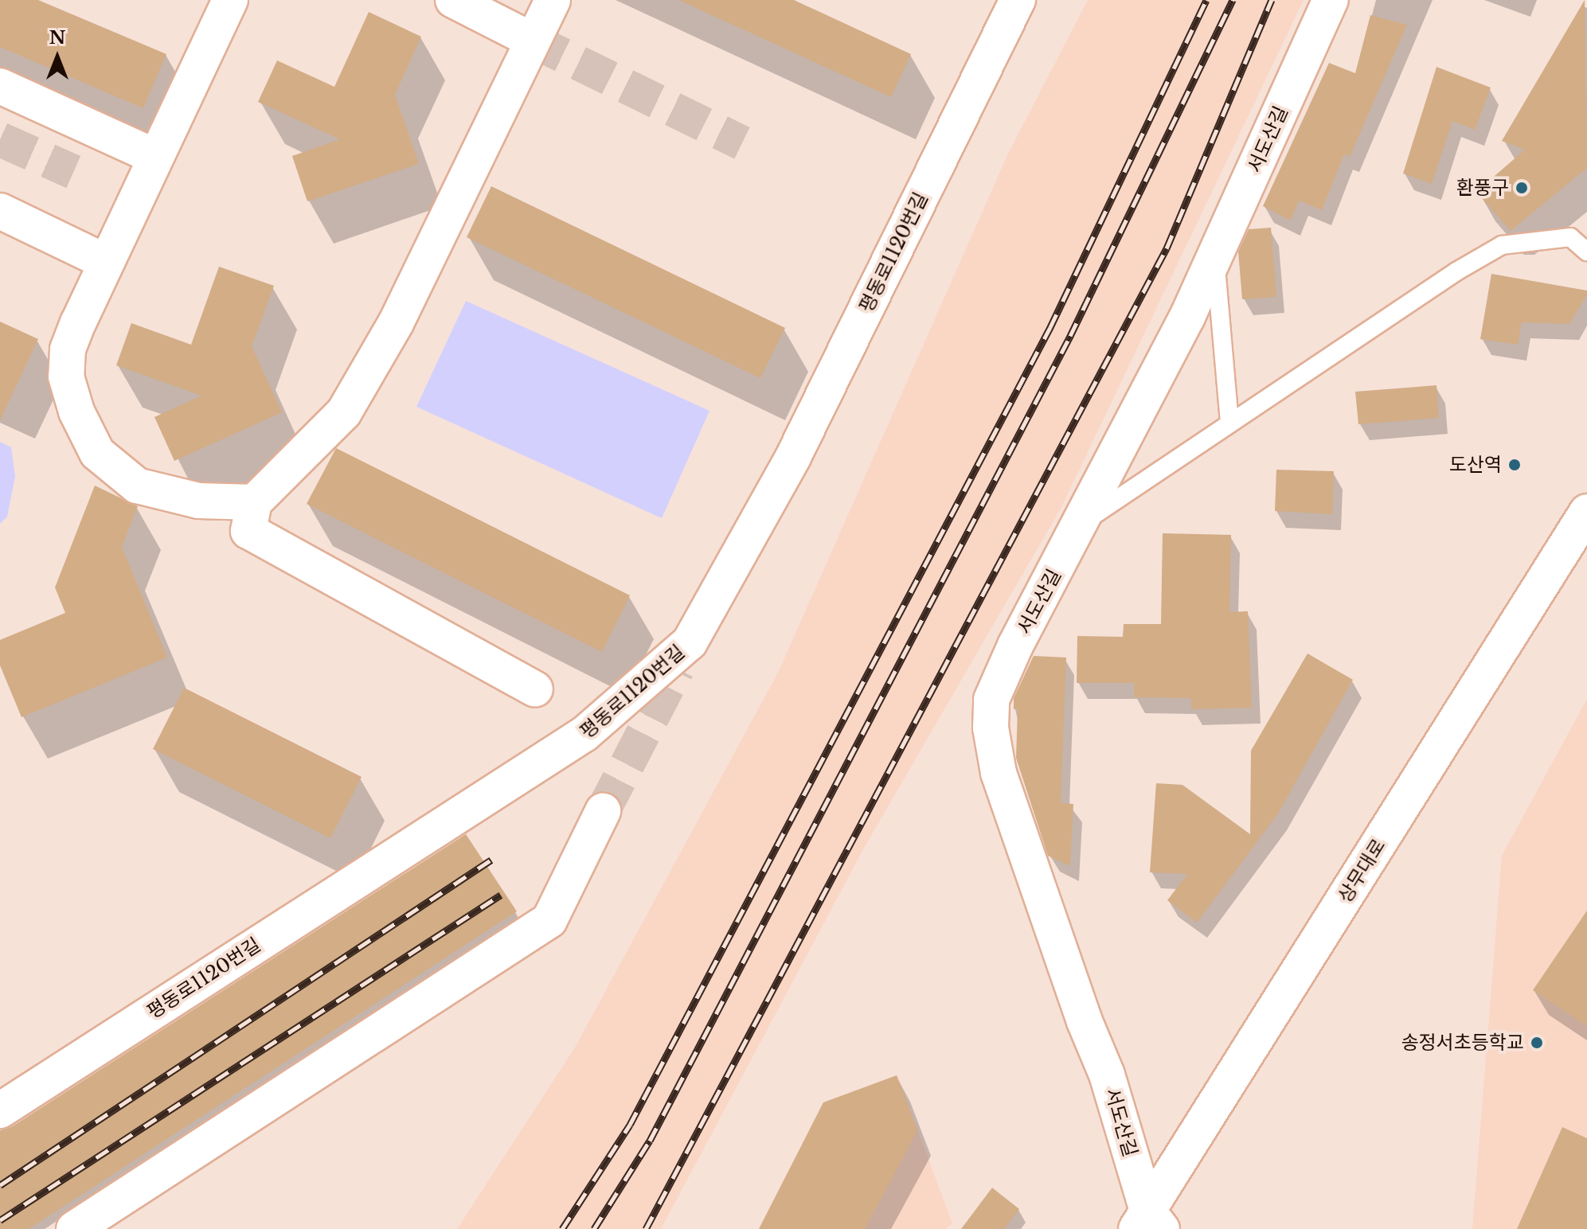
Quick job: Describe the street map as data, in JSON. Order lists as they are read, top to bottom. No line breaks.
{"streets":{"street":["서도산길","평동로1120번길","상무대로"]},"crossings":[["서도산길","상무대로"]],"places":["환풍구","도산역","송정서초등학교"],"north":"top"}
